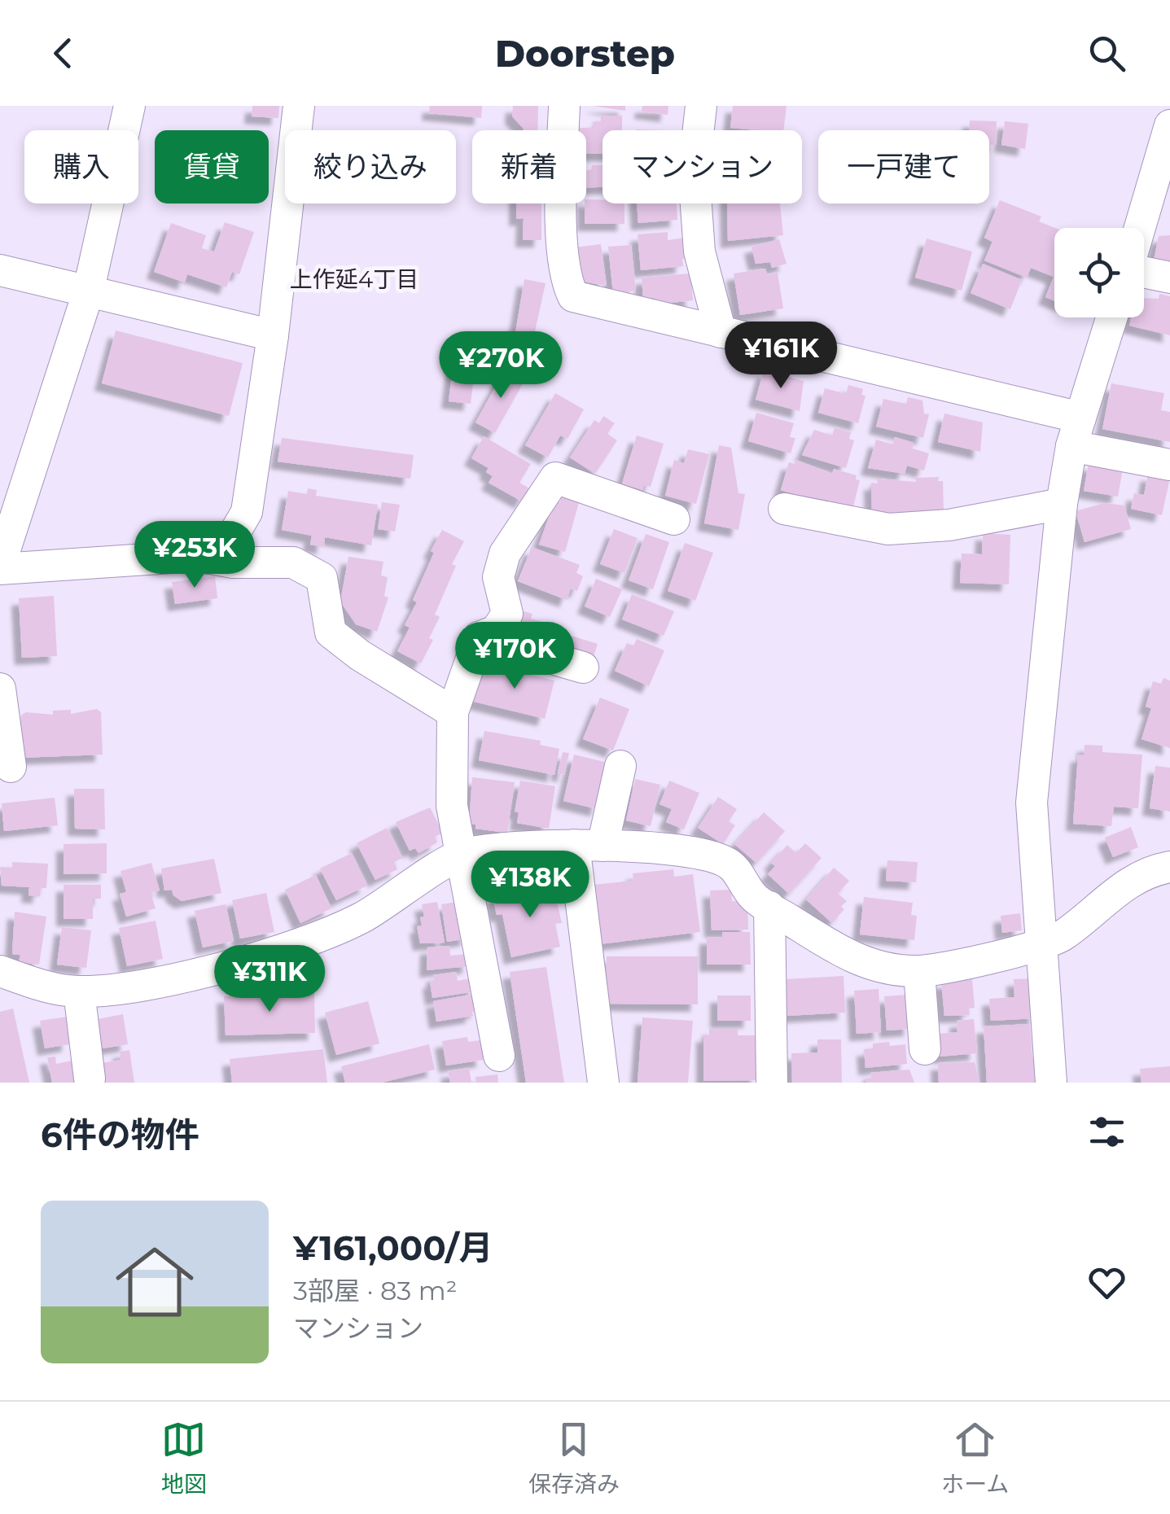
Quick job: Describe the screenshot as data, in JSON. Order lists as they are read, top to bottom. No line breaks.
{"districts":["上作延4丁目"],"page":{"header":"Doorstep","chip":["購入","賃貸","絞り込み","新着","マンション","一戸建て"],"price":["¥161K","¥270K","¥253K","¥170K","¥138K","¥311K"],"heading":"6件の物件","list":[{"name":"¥161,000/月","note":"3部屋 · 83 m² · マンション"}],"tabs":["地図","保存済み","ホーム"]}}
